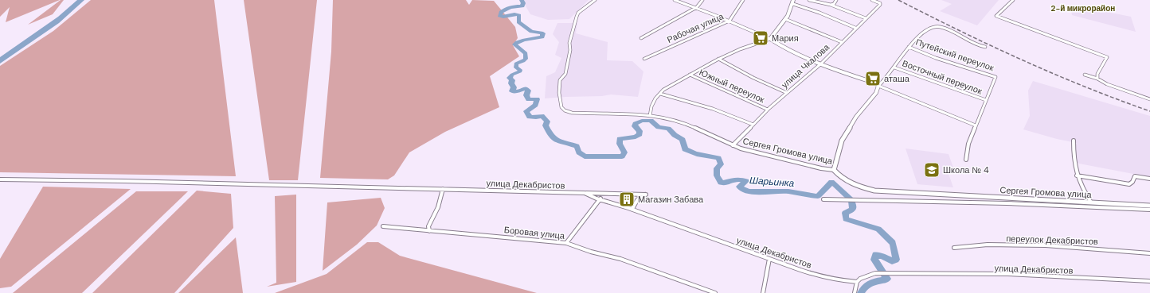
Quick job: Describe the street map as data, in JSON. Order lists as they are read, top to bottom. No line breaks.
{"streets":{"street":["Рабочая улица","Путейский переулок","улица Чкалова","Восточный переулок","Южный переулок","Сергея Громова улица","улица Декабристов","Боровая улица","переулок Декабристов"]},"crossings":[["Путейский переулок","Восточный переулок"],["улица Чкалова","Южный переулок"],["улица Чкалова","Сергея Громова улица"]],"districts":["2-й микрорайон"],"water":["Шарьинка"],"places":{"supermarket":["Мария","аташа"],"school or university":["Школа № 4"],"building":["Магазин Забава"]}}
